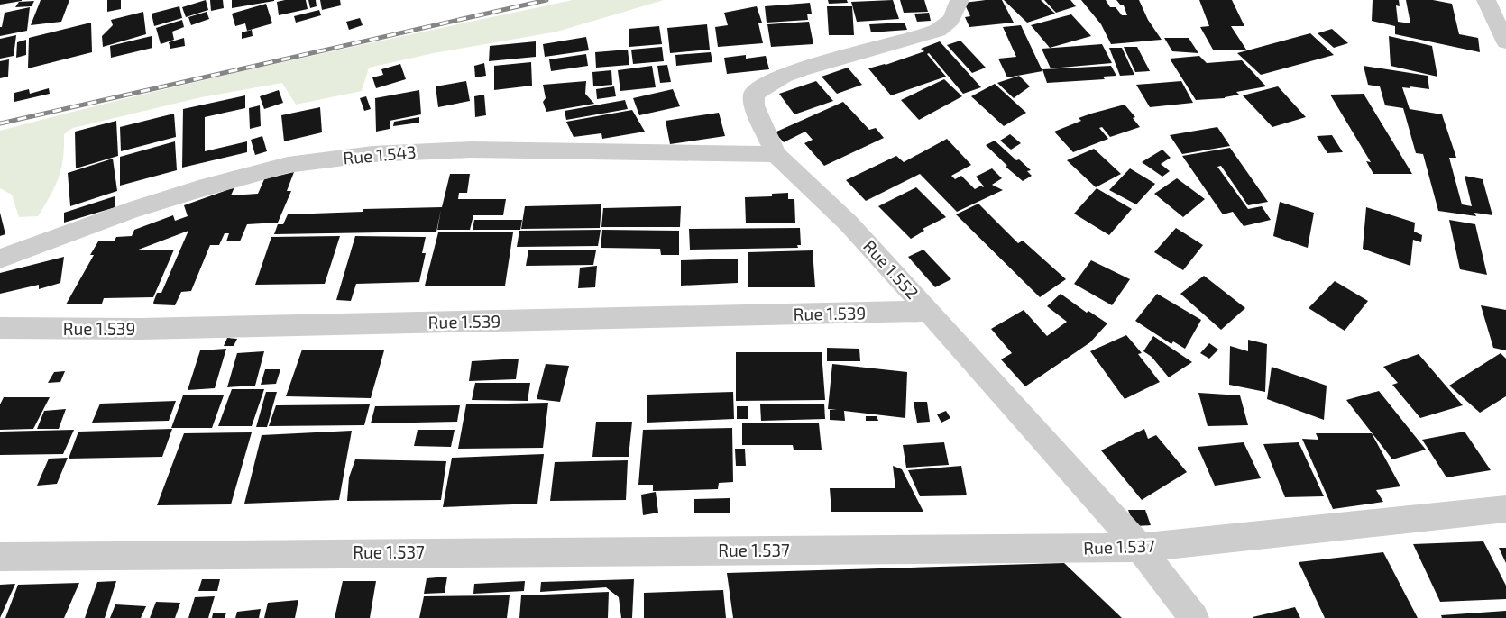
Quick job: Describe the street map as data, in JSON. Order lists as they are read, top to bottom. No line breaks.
{"streets":{"street":["Rue 1.543","Rue 1.552","Rue 1.539","Rue 1.537"]},"crossings":[["Rue 1.543","Rue 1.552"],["Rue 1.552","Rue 1.539"],["Rue 1.552","Rue 1.537"]]}
